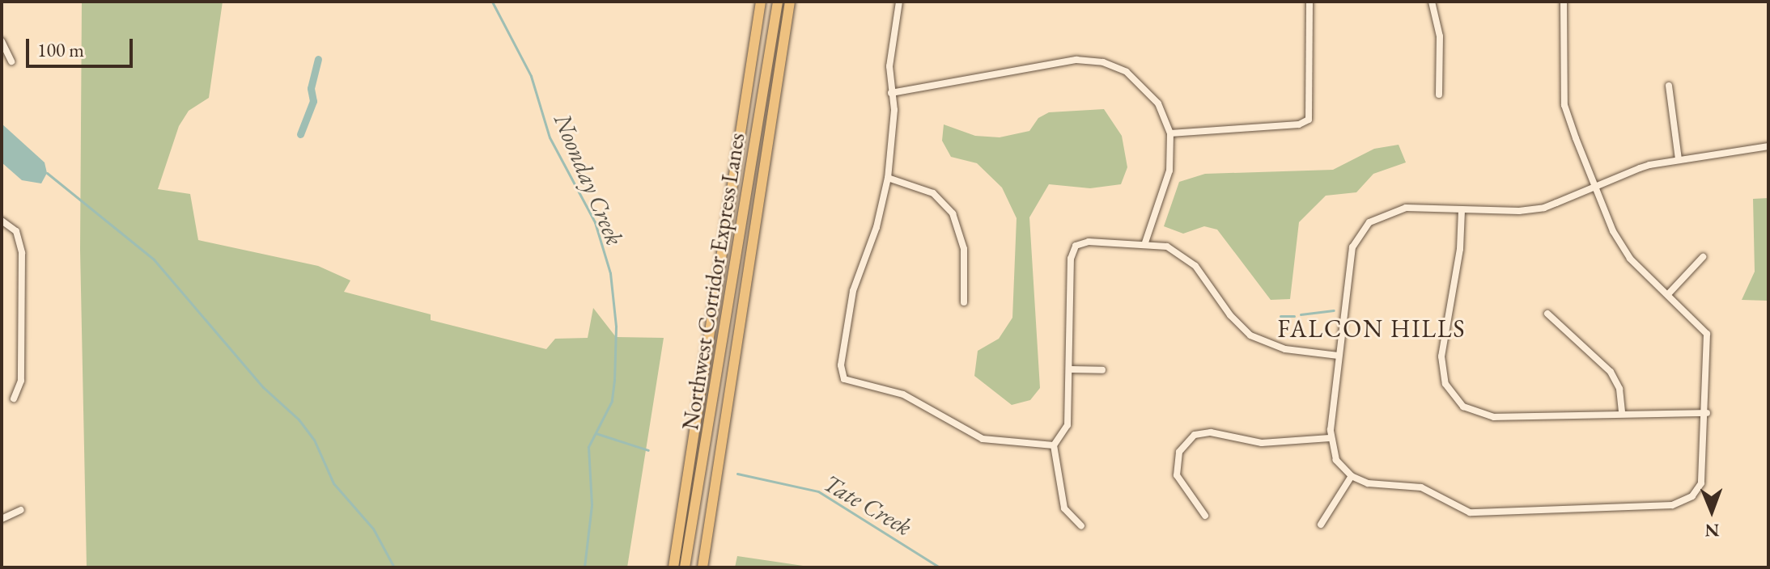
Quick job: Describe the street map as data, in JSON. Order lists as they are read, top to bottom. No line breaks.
{"streets":{"highway":["Northwest Corridor Express Lanes"]},"districts":["FALCON HILLS"],"water":["Noonday Creek","Tate Creek"],"scale_bar":"100 m","north":"bottom"}
